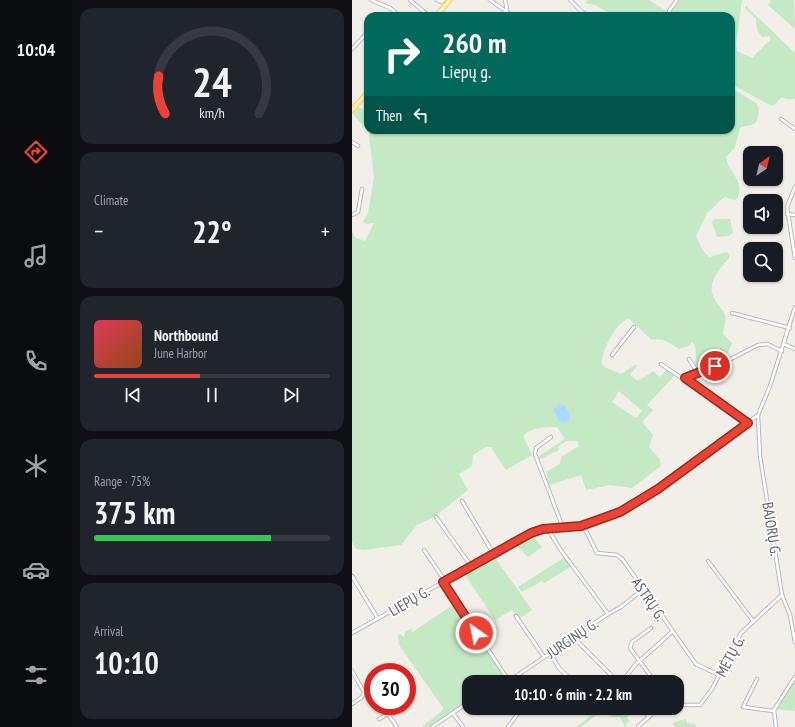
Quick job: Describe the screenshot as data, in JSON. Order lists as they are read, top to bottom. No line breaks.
{"streets":{"street":["BAJORŲ G.","ASTRŲ G.","LIEPŲ G.","JURGINŲ G.","MĖTŲ G."]},"crossings":[["BAJORŲ G.","LIEPŲ G."],["BAJORŲ G.","MĖTŲ G."],["ASTRŲ G.","LIEPŲ G."],["ASTRŲ G.","MĖTŲ G."],["LIEPŲ G.","JURGINŲ G."]],"north":"top right","page":{"tabs":"10:04","turn":["260 m","Liepų g."],"then":"Then","tile":["Climate",["Range · 75%","375 km"],["Arrival","10:10"]],"heat":["−","22°","+"],"song":["Northbound","June Harbor"],"limit":"30","trip":"10:10 · 6 min · 2.2 km","gauge":["24","km/h"]}}
